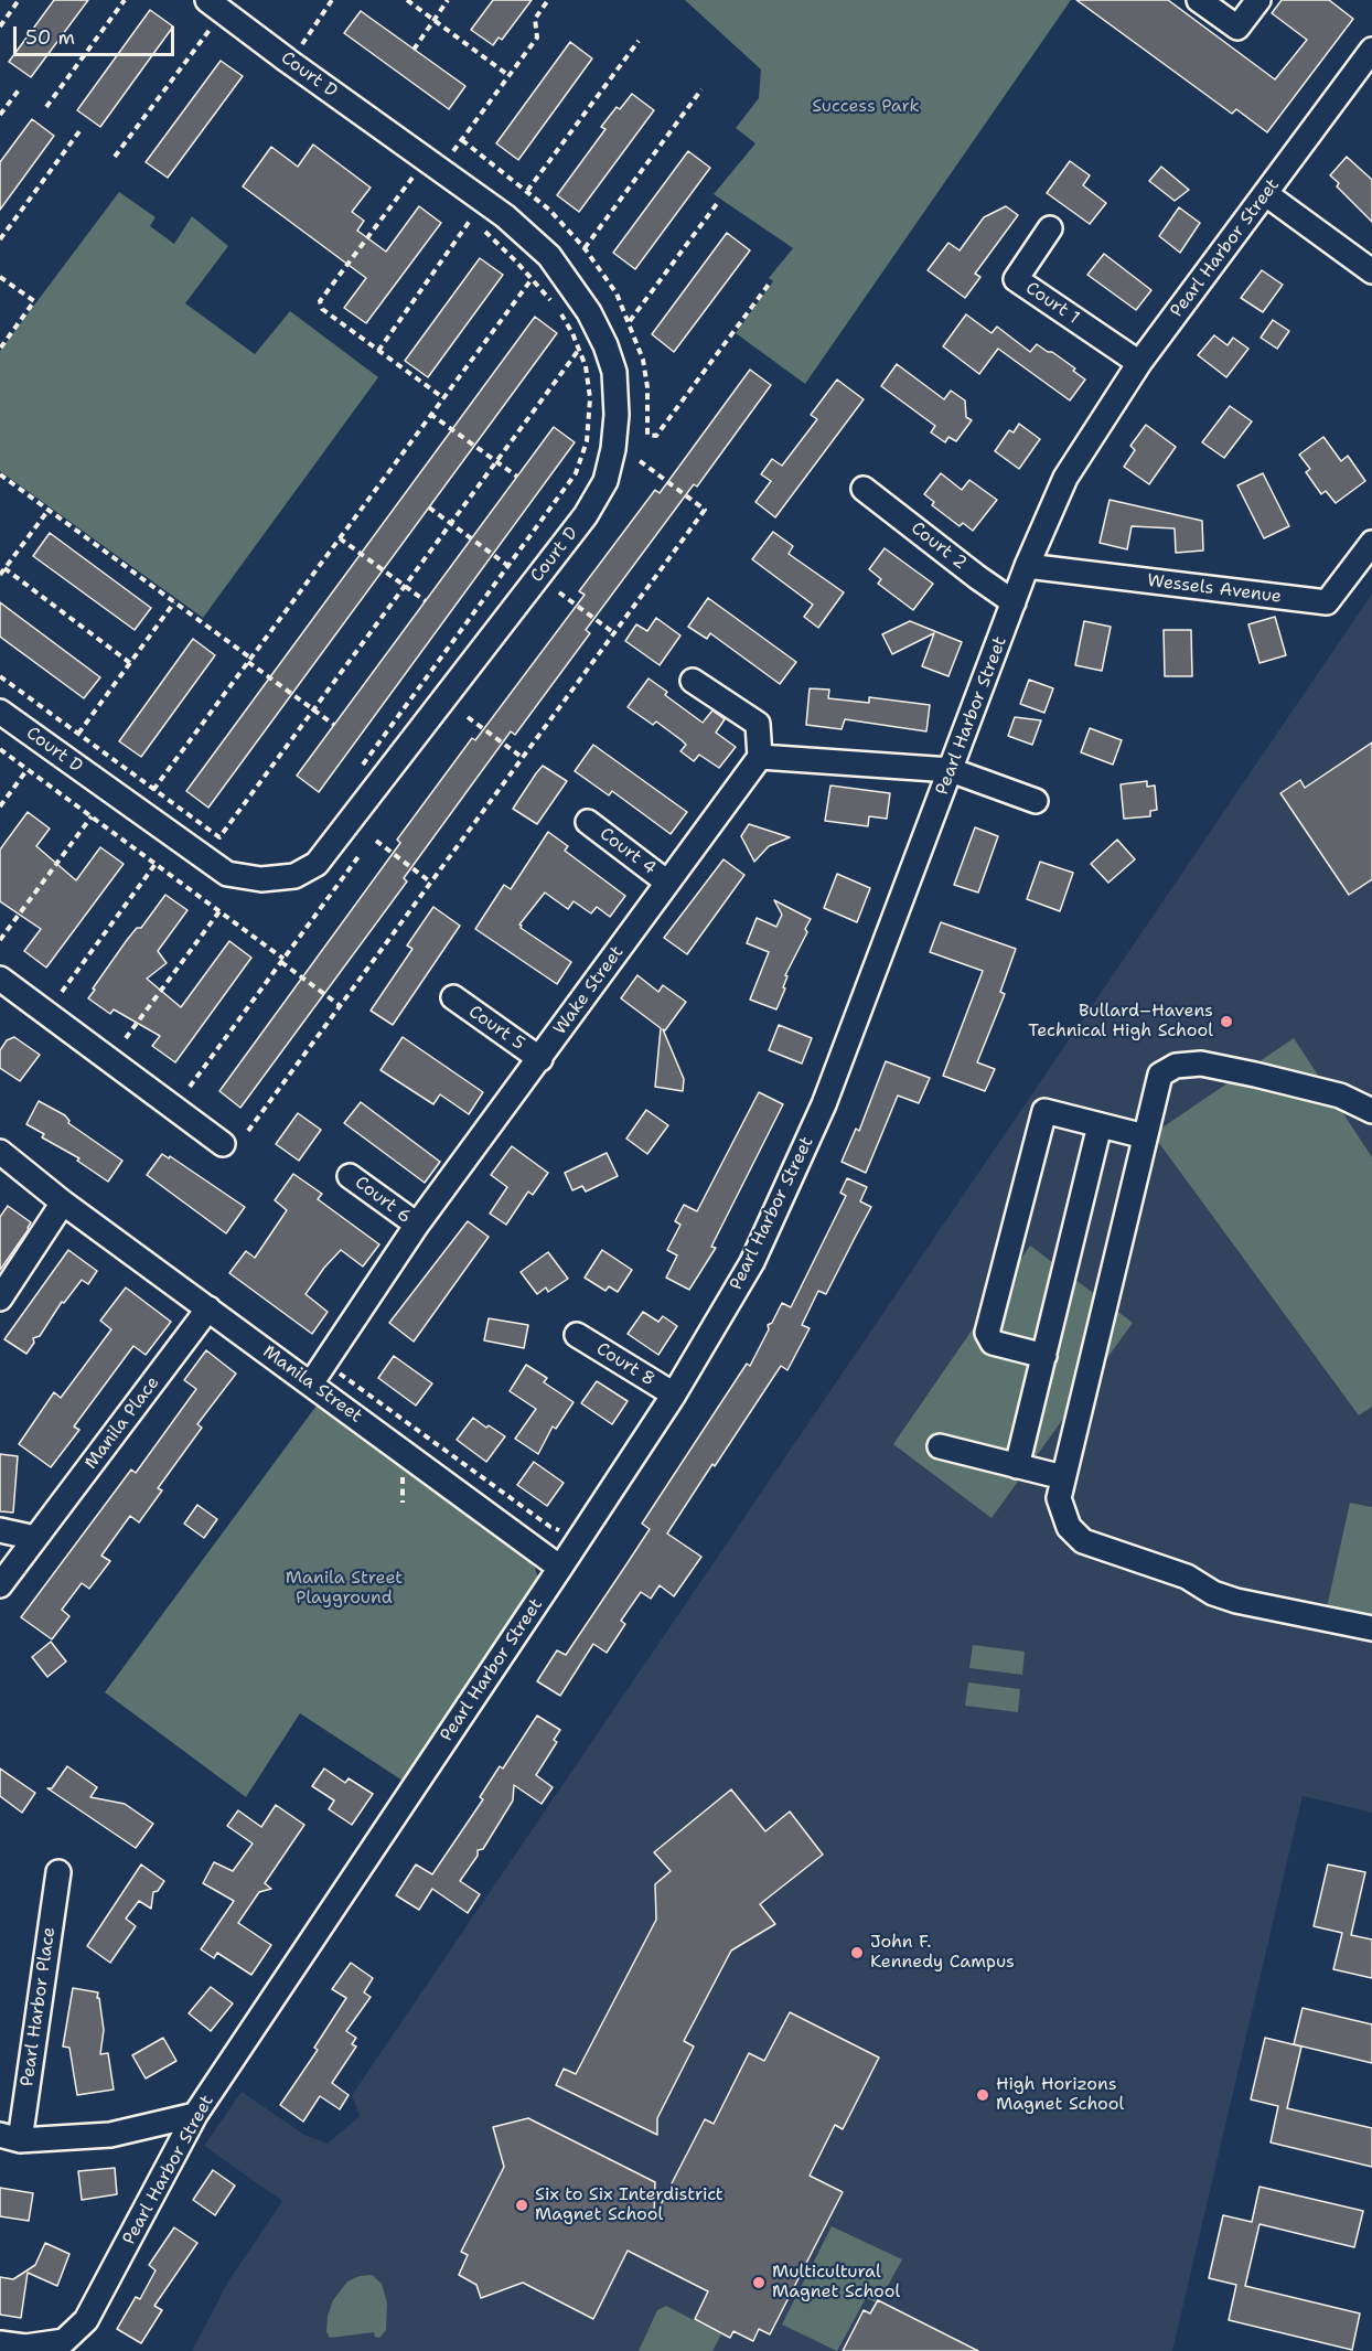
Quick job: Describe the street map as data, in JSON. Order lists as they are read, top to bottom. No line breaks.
{"streets":{"street":["Court D","Pearl Harbor Street","Court 1","Court 2","Wessels Avenue","Court 4","Wake Street","Court 5","Court 6","Court 8","Manila Street","Manila Place","Pearl Harbor Place"]},"crossings":[["Pearl Harbor Street","Court 1"],["Pearl Harbor Street","Court 2"],["Pearl Harbor Street","Wessels Avenue"],["Pearl Harbor Street","Court 8"],["Pearl Harbor Street","Manila Street"],["Pearl Harbor Street","Pearl Harbor Place"],["Court 4","Wake Street"],["Wake Street","Court 5"],["Wake Street","Court 6"],["Wake Street","Manila Street"],["Manila Street","Manila Place"]],"parks":["Success Park","Manila Street Playground"],"places":["Bullard–Havens Technical High School","John F. Kennedy Campus","High Horizons Magnet School","Six to Six Interdistrict Magnet School","Multicultural Magnet School"],"scale_bar":"50 m"}
